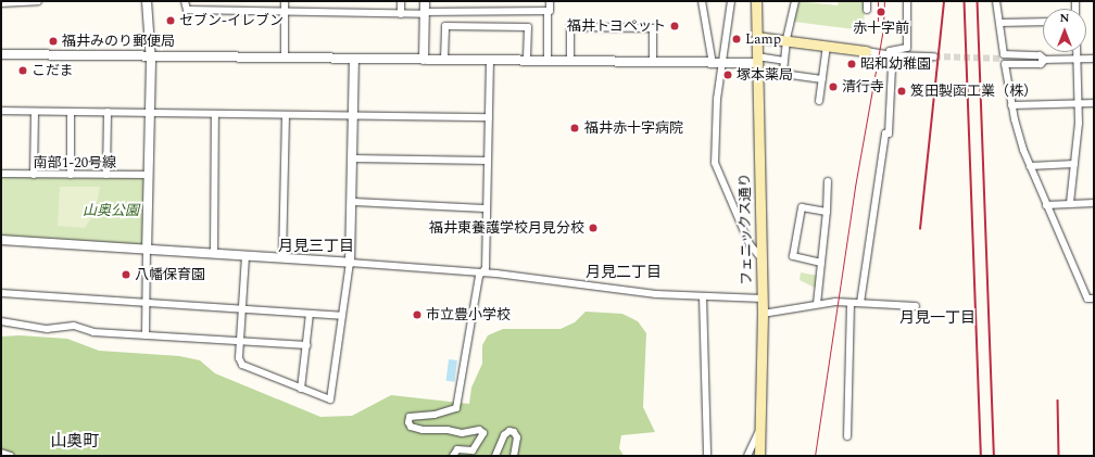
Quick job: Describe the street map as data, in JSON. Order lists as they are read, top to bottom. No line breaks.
{"streets":{"main road":["フェニックス通り"],"street":["南部1-20号線"]},"districts":["月見三丁目","月見二丁目","月見一丁目","山奥町"],"parks":["山奥公園"],"places":["赤十字前","セブン-イレブン","福井トヨペット","Lamp","福井みのり郵便局","昭和幼稚園","こだま","塚本薬局","清行寺","笈田製函工業（株）","福井赤十字病院","福井東養護学校月見分校","八幡保育園","市立豊小学校"],"north":"top"}
